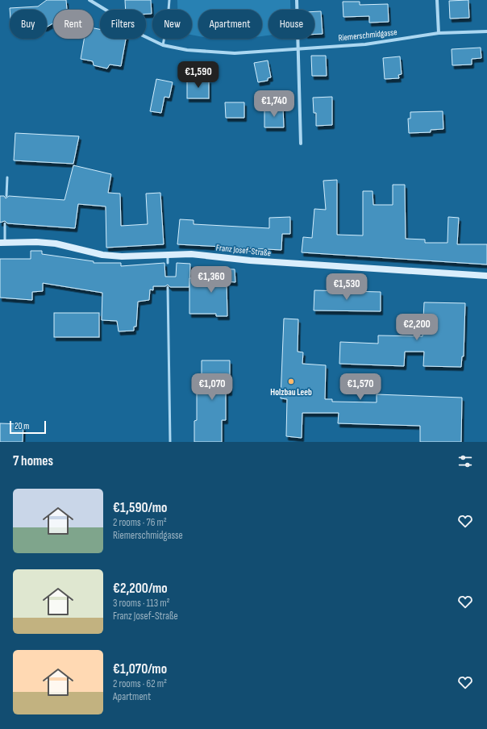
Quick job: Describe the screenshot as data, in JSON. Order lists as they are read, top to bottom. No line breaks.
{"streets":{"street":["Riemerschmidgasse","Franz Josef-Straße"]},"places":["Holzbau Leeb"],"scale_bar":"20 m","page":{"chip":["Buy","Rent","Filters","New","Apartment","House"],"price":["€1,590","€1,740","€1,360","€1,530","€2,200","€1,070","€1,570"],"scale":"20 m","heading":"7 homes","list":[{"name":"€1,590/mo","note":"2 rooms · 76 m² · Riemerschmidgasse"},{"name":"€2,200/mo","note":"3 rooms · 113 m² · Franz Josef-Straße"},{"name":"€1,070/mo","note":"2 rooms · 62 m² · Apartment"}]}}
